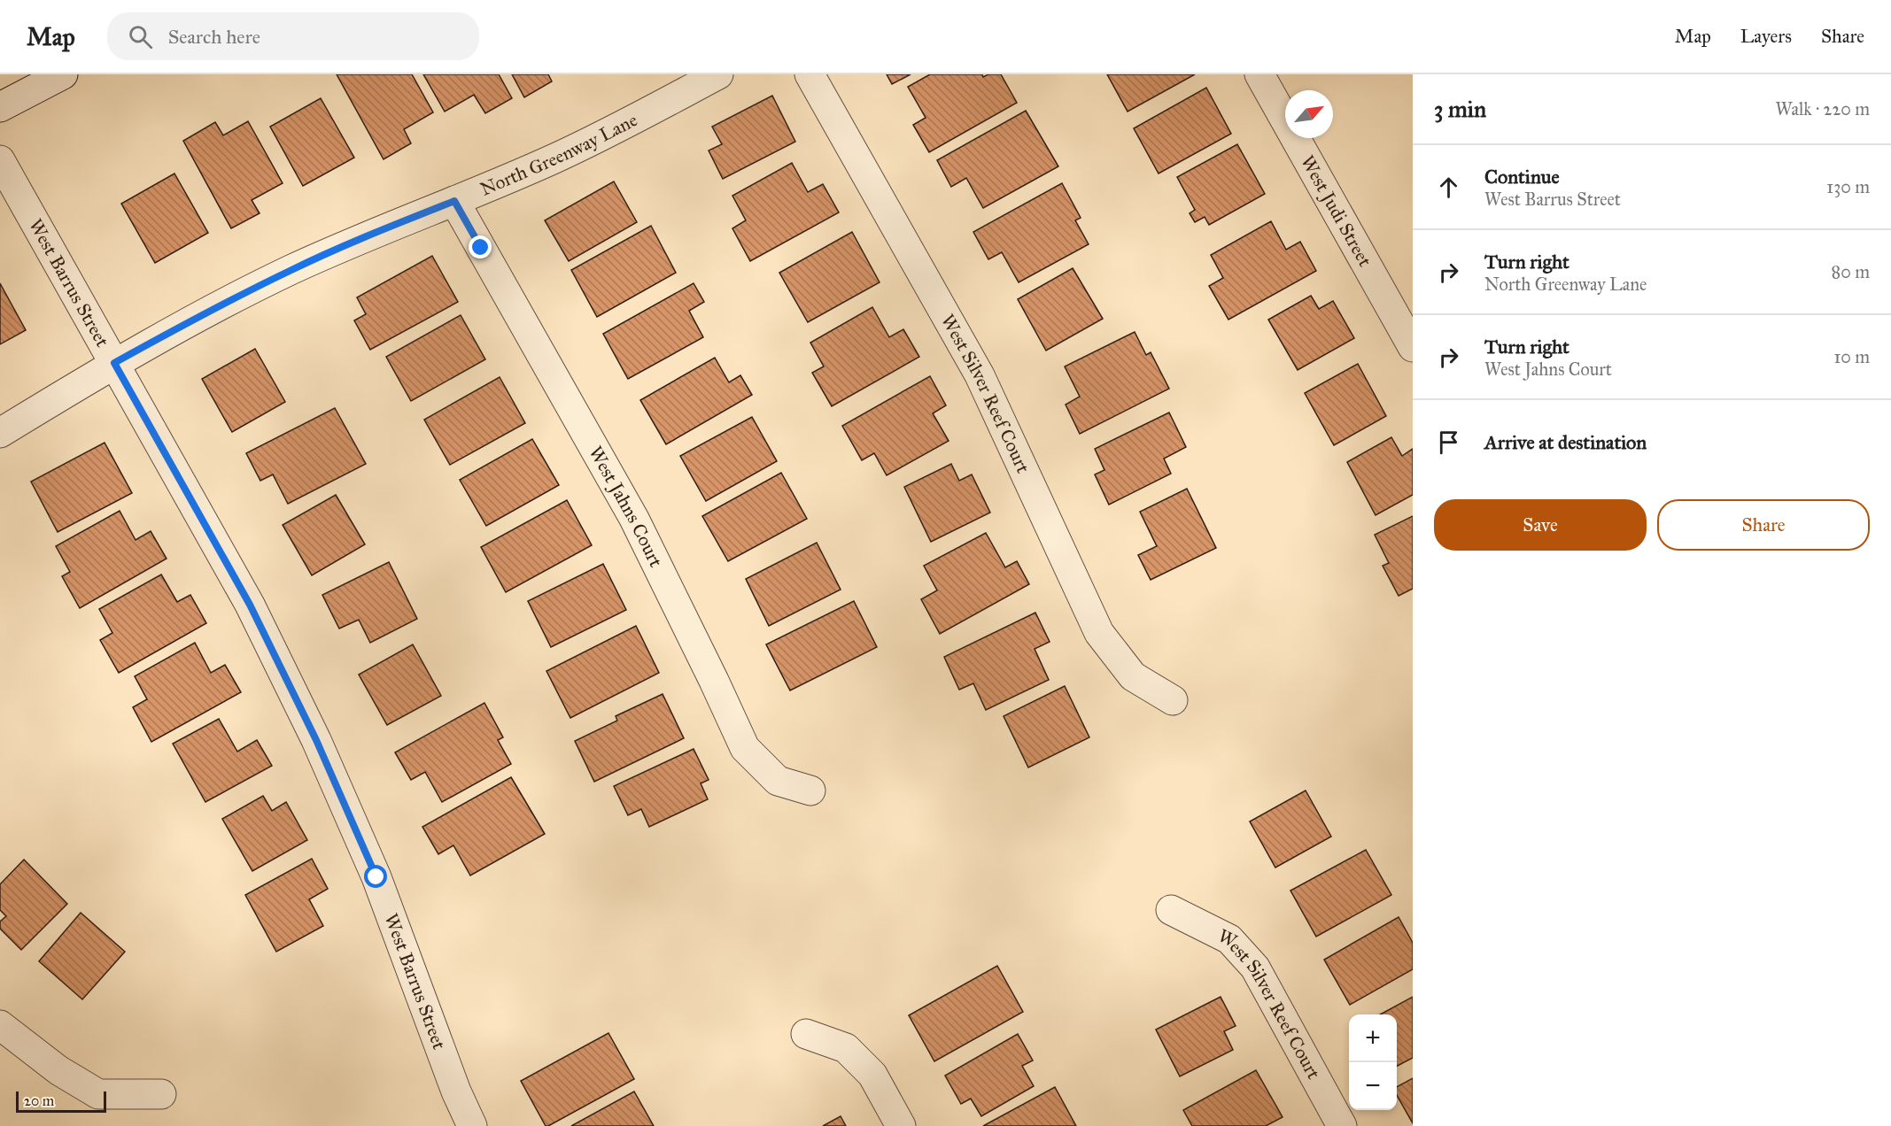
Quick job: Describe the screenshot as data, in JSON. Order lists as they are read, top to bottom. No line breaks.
{"streets":{"street":["North Greenway Lane","West Judi Street","West Barrus Street","West Silver Reef Court","West Jahns Court"]},"crossings":[["North Greenway Lane","West Barrus Street"],["North Greenway Lane","West Jahns Court"]],"scale_bar":"20 m","north":"top right","page":{"header":"Map","search":"Search here","nav":["Map","Layers","Share"],"heading":["3 min","Walk · 220 m"],"list":[["Continue","West Barrus Street","130 m"],["Turn right","North Greenway Lane","80 m"],["Turn right","West Jahns Court","10 m"],"Arrive at destination"],"buttons":["Save","Share"],"map_buttons":["+","−"],"scale":"20 m"}}
